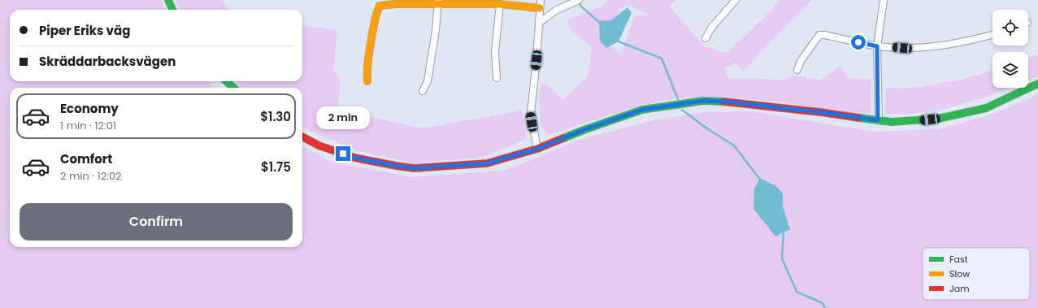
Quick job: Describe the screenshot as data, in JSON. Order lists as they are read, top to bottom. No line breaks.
{"legend":["Fast","Slow","Jam"],"page":{"banner":["Piper Eriks väg","Skräddarbacksvägen"],"list":[{"name":"Economy","note":"1 min · 12:01","value":"$1.30"},{"name":"Comfort","note":"2 min · 12:02","value":"$1.75"}],"bubble":"2 min","buttons":"Confirm"}}
